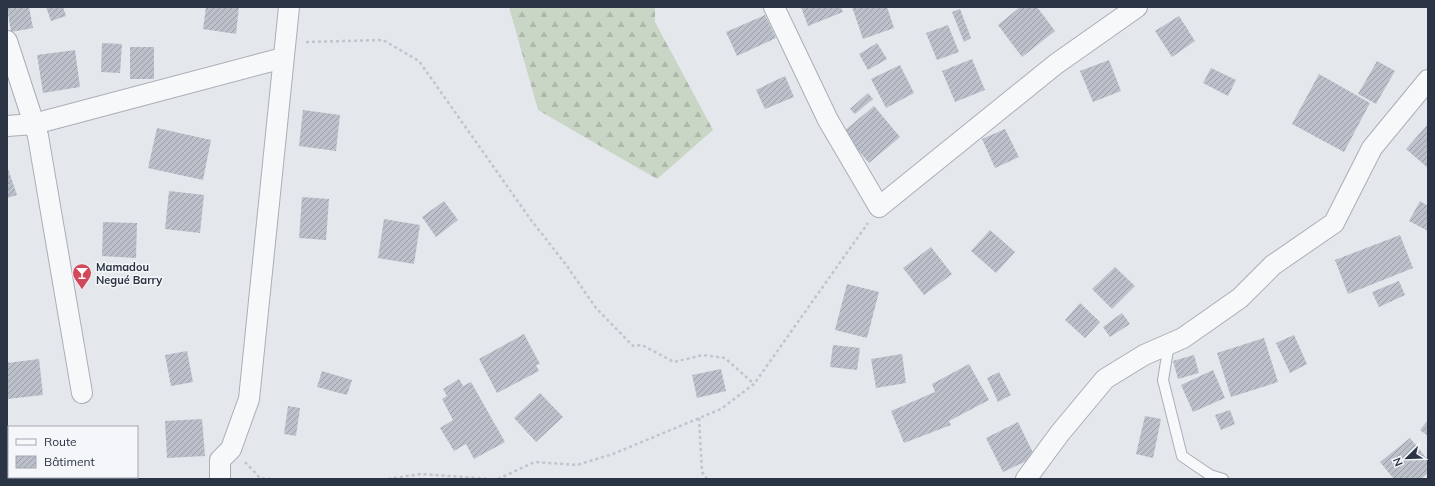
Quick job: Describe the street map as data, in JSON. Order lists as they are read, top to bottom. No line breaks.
{"places":{"bar":["Mamadou Negué Barry"]},"legend":["Route","Bâtiment"],"north":"bottom left"}
